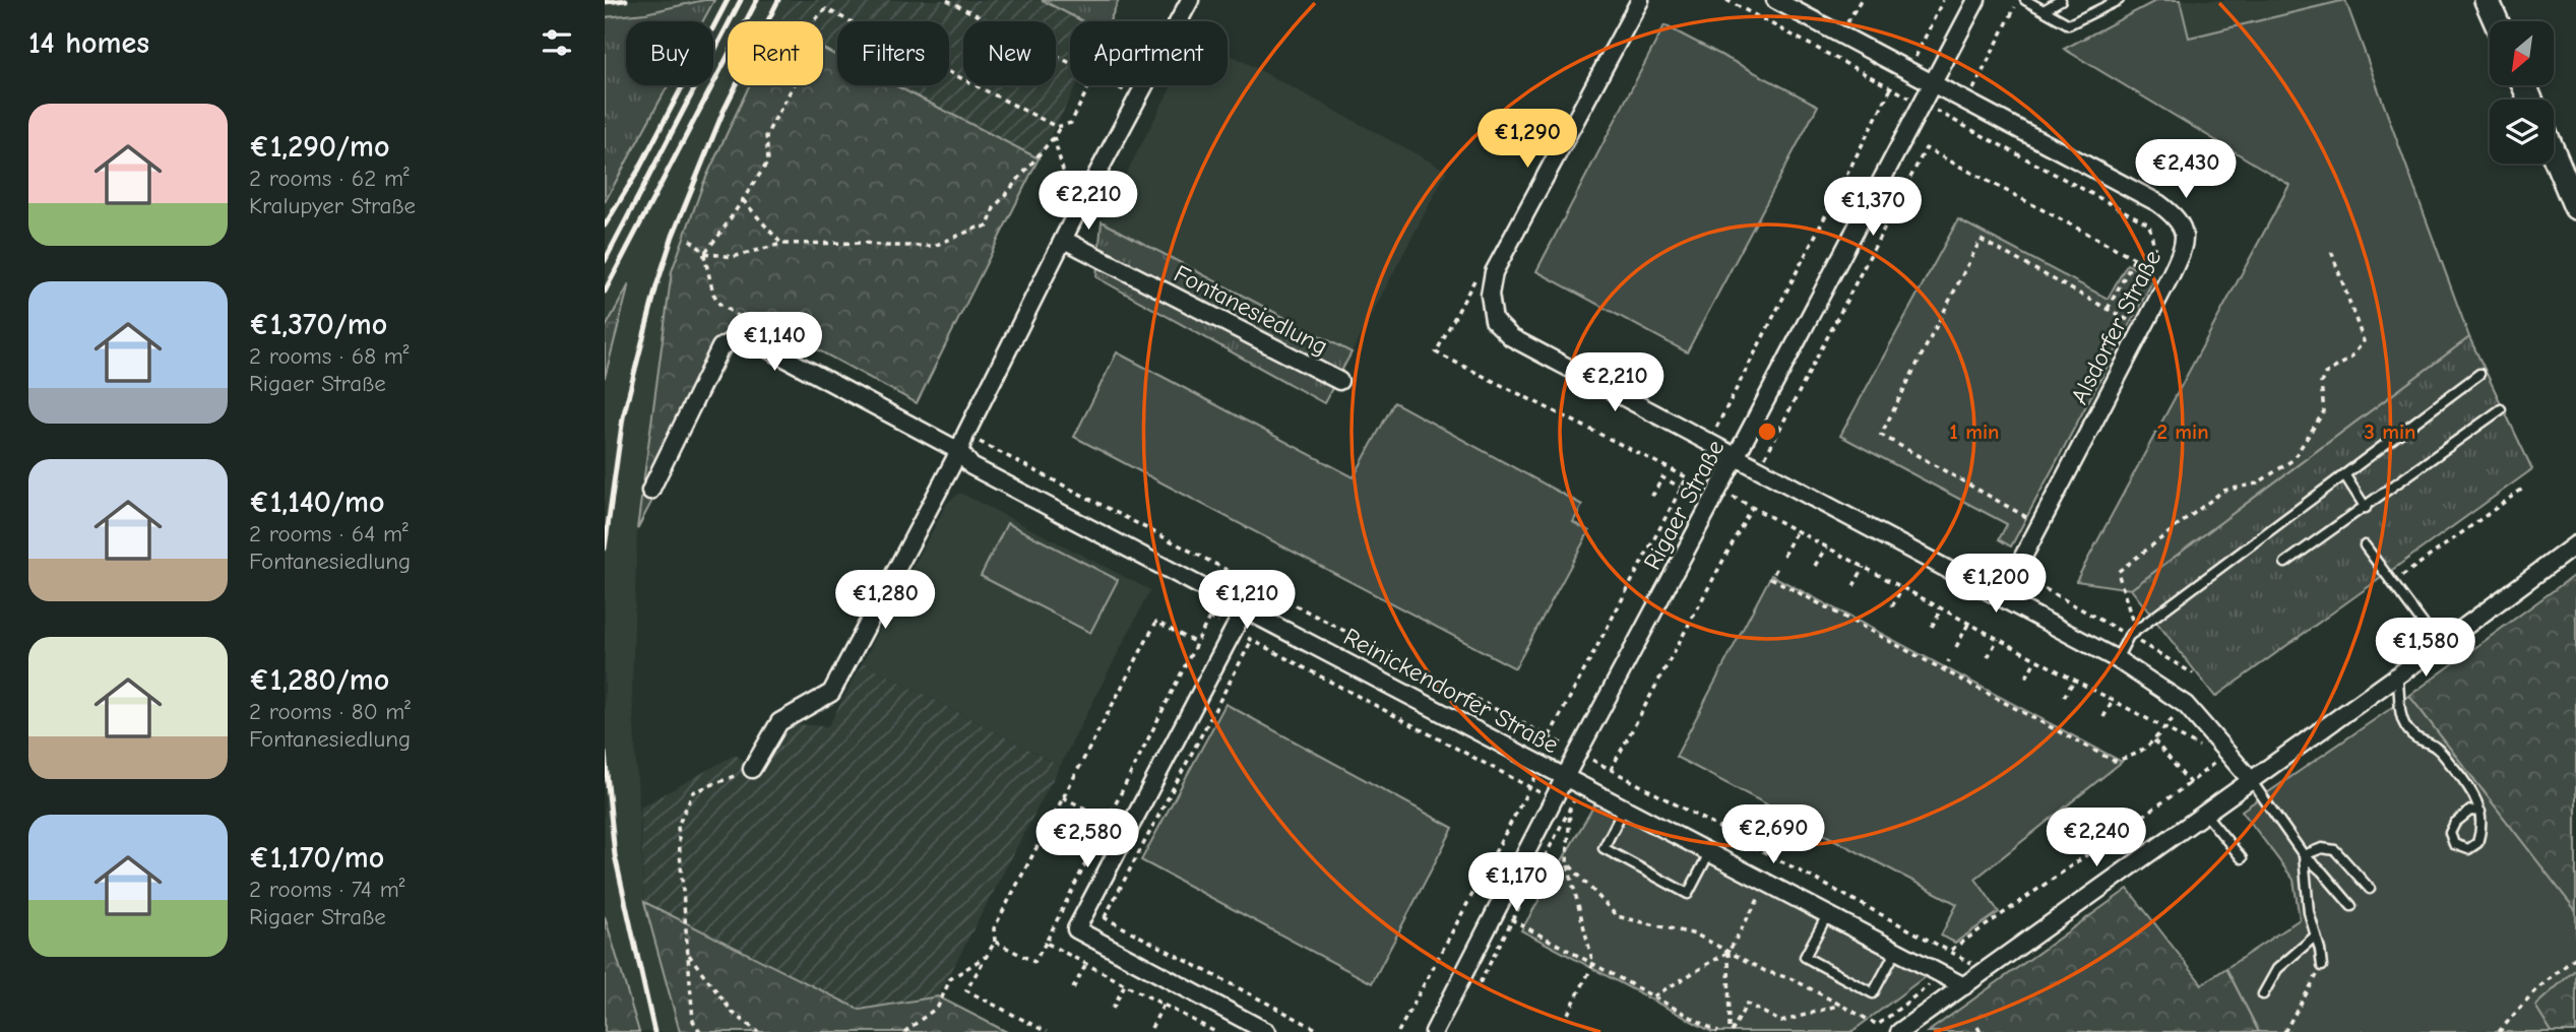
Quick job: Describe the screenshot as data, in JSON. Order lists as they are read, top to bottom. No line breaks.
{"streets":{"street":["Fontanesiedlung","Alsdorfer Straße","Rigaer Straße","Reinickendorfer Straße"]},"crossings":[["Alsdorfer Straße","Rigaer Straße"],["Rigaer Straße","Reinickendorfer Straße"]],"north":"bottom left","page":{"heading":"14 homes","chip":["Buy","Rent","Filters","New","Apartment"],"list":[{"name":"€1,290/mo","note":"2 rooms · 62 m² · Kralupyer Straße"},{"name":"€1,370/mo","note":"2 rooms · 68 m² · Rigaer Straße"},{"name":"€1,140/mo","note":"2 rooms · 64 m² · Fontanesiedlung"},{"name":"€1,280/mo","note":"2 rooms · 80 m² · Fontanesiedlung"},{"name":"€1,170/mo","note":"2 rooms · 74 m² · Rigaer Straße"}],"price":["€1,290","€2,430","€2,210","€1,370","€1,140","€2,210","€1,200","€1,280","€1,210","€1,580","€2,690","€2,240","€2,580","€1,170"]},"rings":["1 min","2 min","3 min"]}
